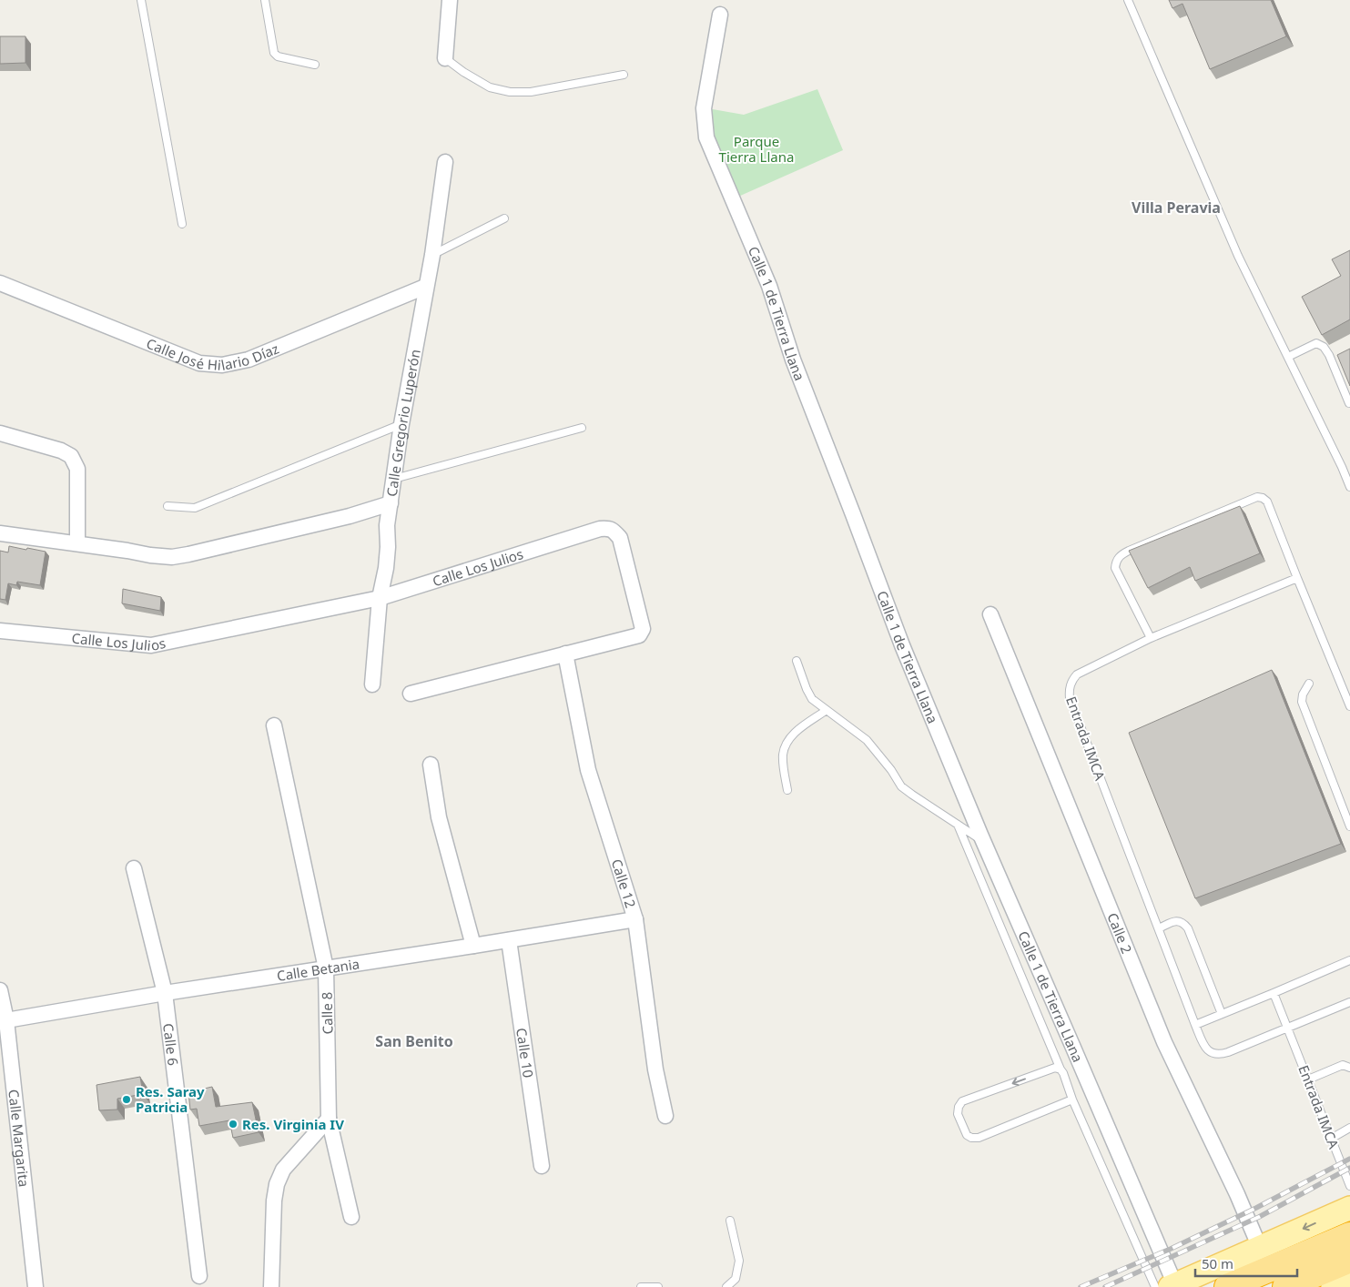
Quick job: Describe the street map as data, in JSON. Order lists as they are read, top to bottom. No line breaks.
{"streets":{"street":["Calle 1 de Tierra Llana","Calle José Hilario Díaz","Calle Gregorio Luperón","Calle Los Julios","Calle 12","Calle 2","Calle Betania","Calle 8","Calle 6","Calle 10","Calle Margarita"],"lane":["Entrada IMCA"]},"crossings":[["Calle José Hilario Díaz","Calle Gregorio Luperón"],["Calle Gregorio Luperón","Calle Los Julios"],["Calle Los Julios","Calle 12"],["Calle 12","Calle Betania"],["Calle Betania","Calle 8"],["Calle Betania","Calle 6"],["Calle Betania","Calle 10"],["Calle Betania","Calle Margarita"]],"districts":["Villa Peravia","San Benito"],"parks":["Parque Tierra Llana"],"places":["Res. Saray Patricia","Res. Virginia IV"],"scale_bar":"50 m"}
